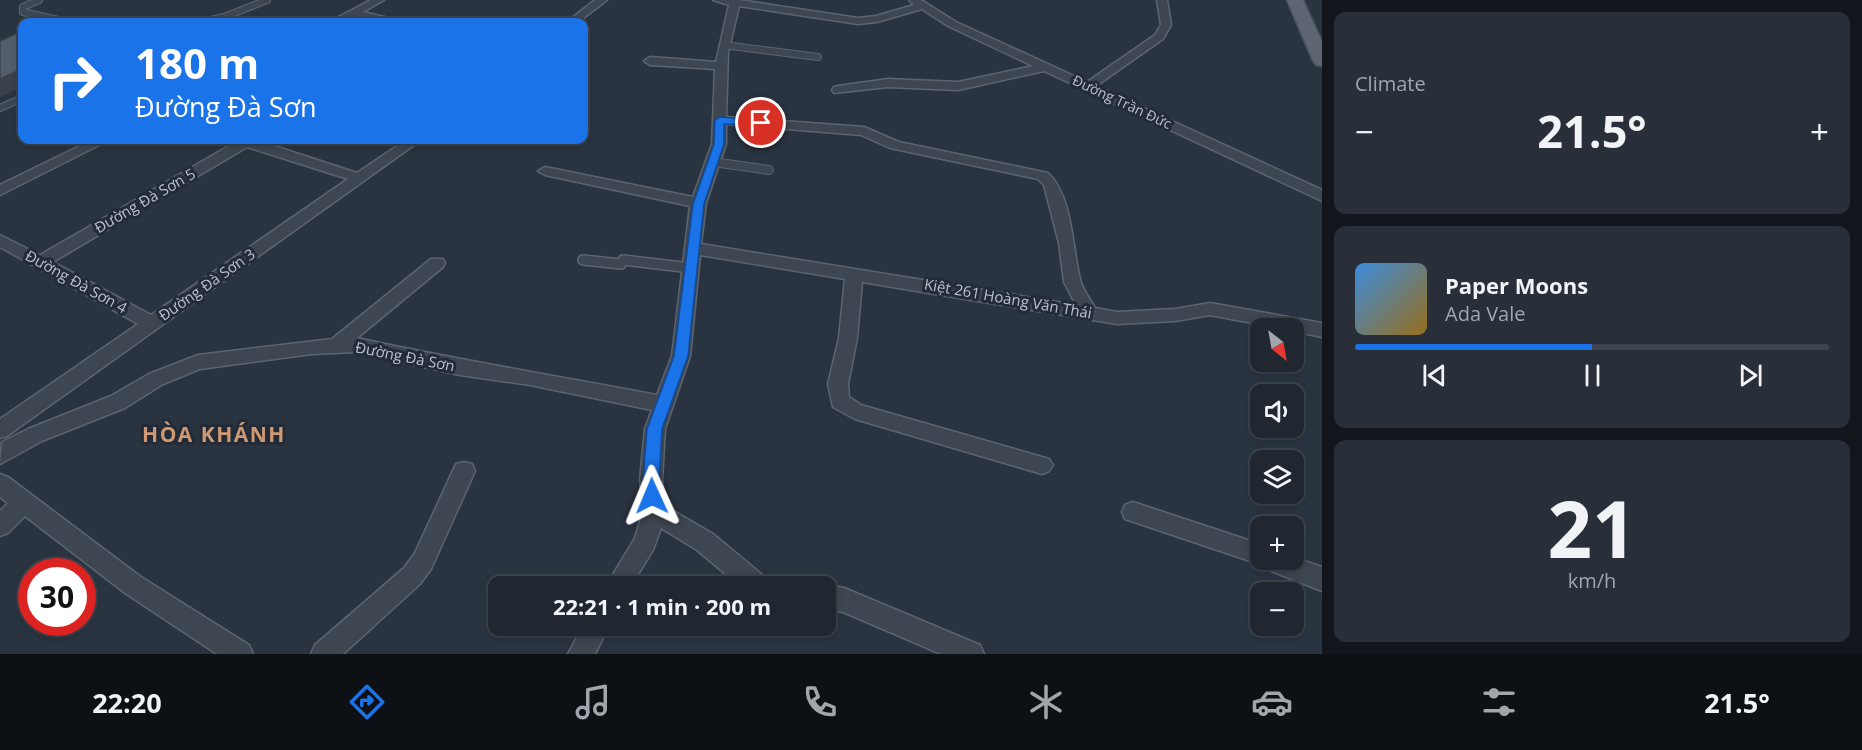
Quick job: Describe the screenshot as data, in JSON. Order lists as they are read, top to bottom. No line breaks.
{"streets":{"street":["Đường Trần Đức","Đường Đà Sơn 5","Đường Đà Sơn 4","Đường Đà Sơn 3","Kiệt 261 Hoàng Văn Thái","Đường Đà Sơn"]},"crossings":[["Đường Đà Sơn 5","Đường Đà Sơn 4"],["Đường Đà Sơn 4","Đường Đà Sơn 3"]],"districts":["HÒA KHÁNH"],"north":"bottom right","page":{"tile":["Climate",["21","km/h"]],"turn":["180 m","Đường Đà Sơn"],"heat":["−","21.5°","+"],"song":["Paper Moons","Ada Vale"],"map_buttons":["+","−"],"limit":"30","trip":"22:21 · 1 min · 200 m","tabs":["22:20","21.5°"]}}
